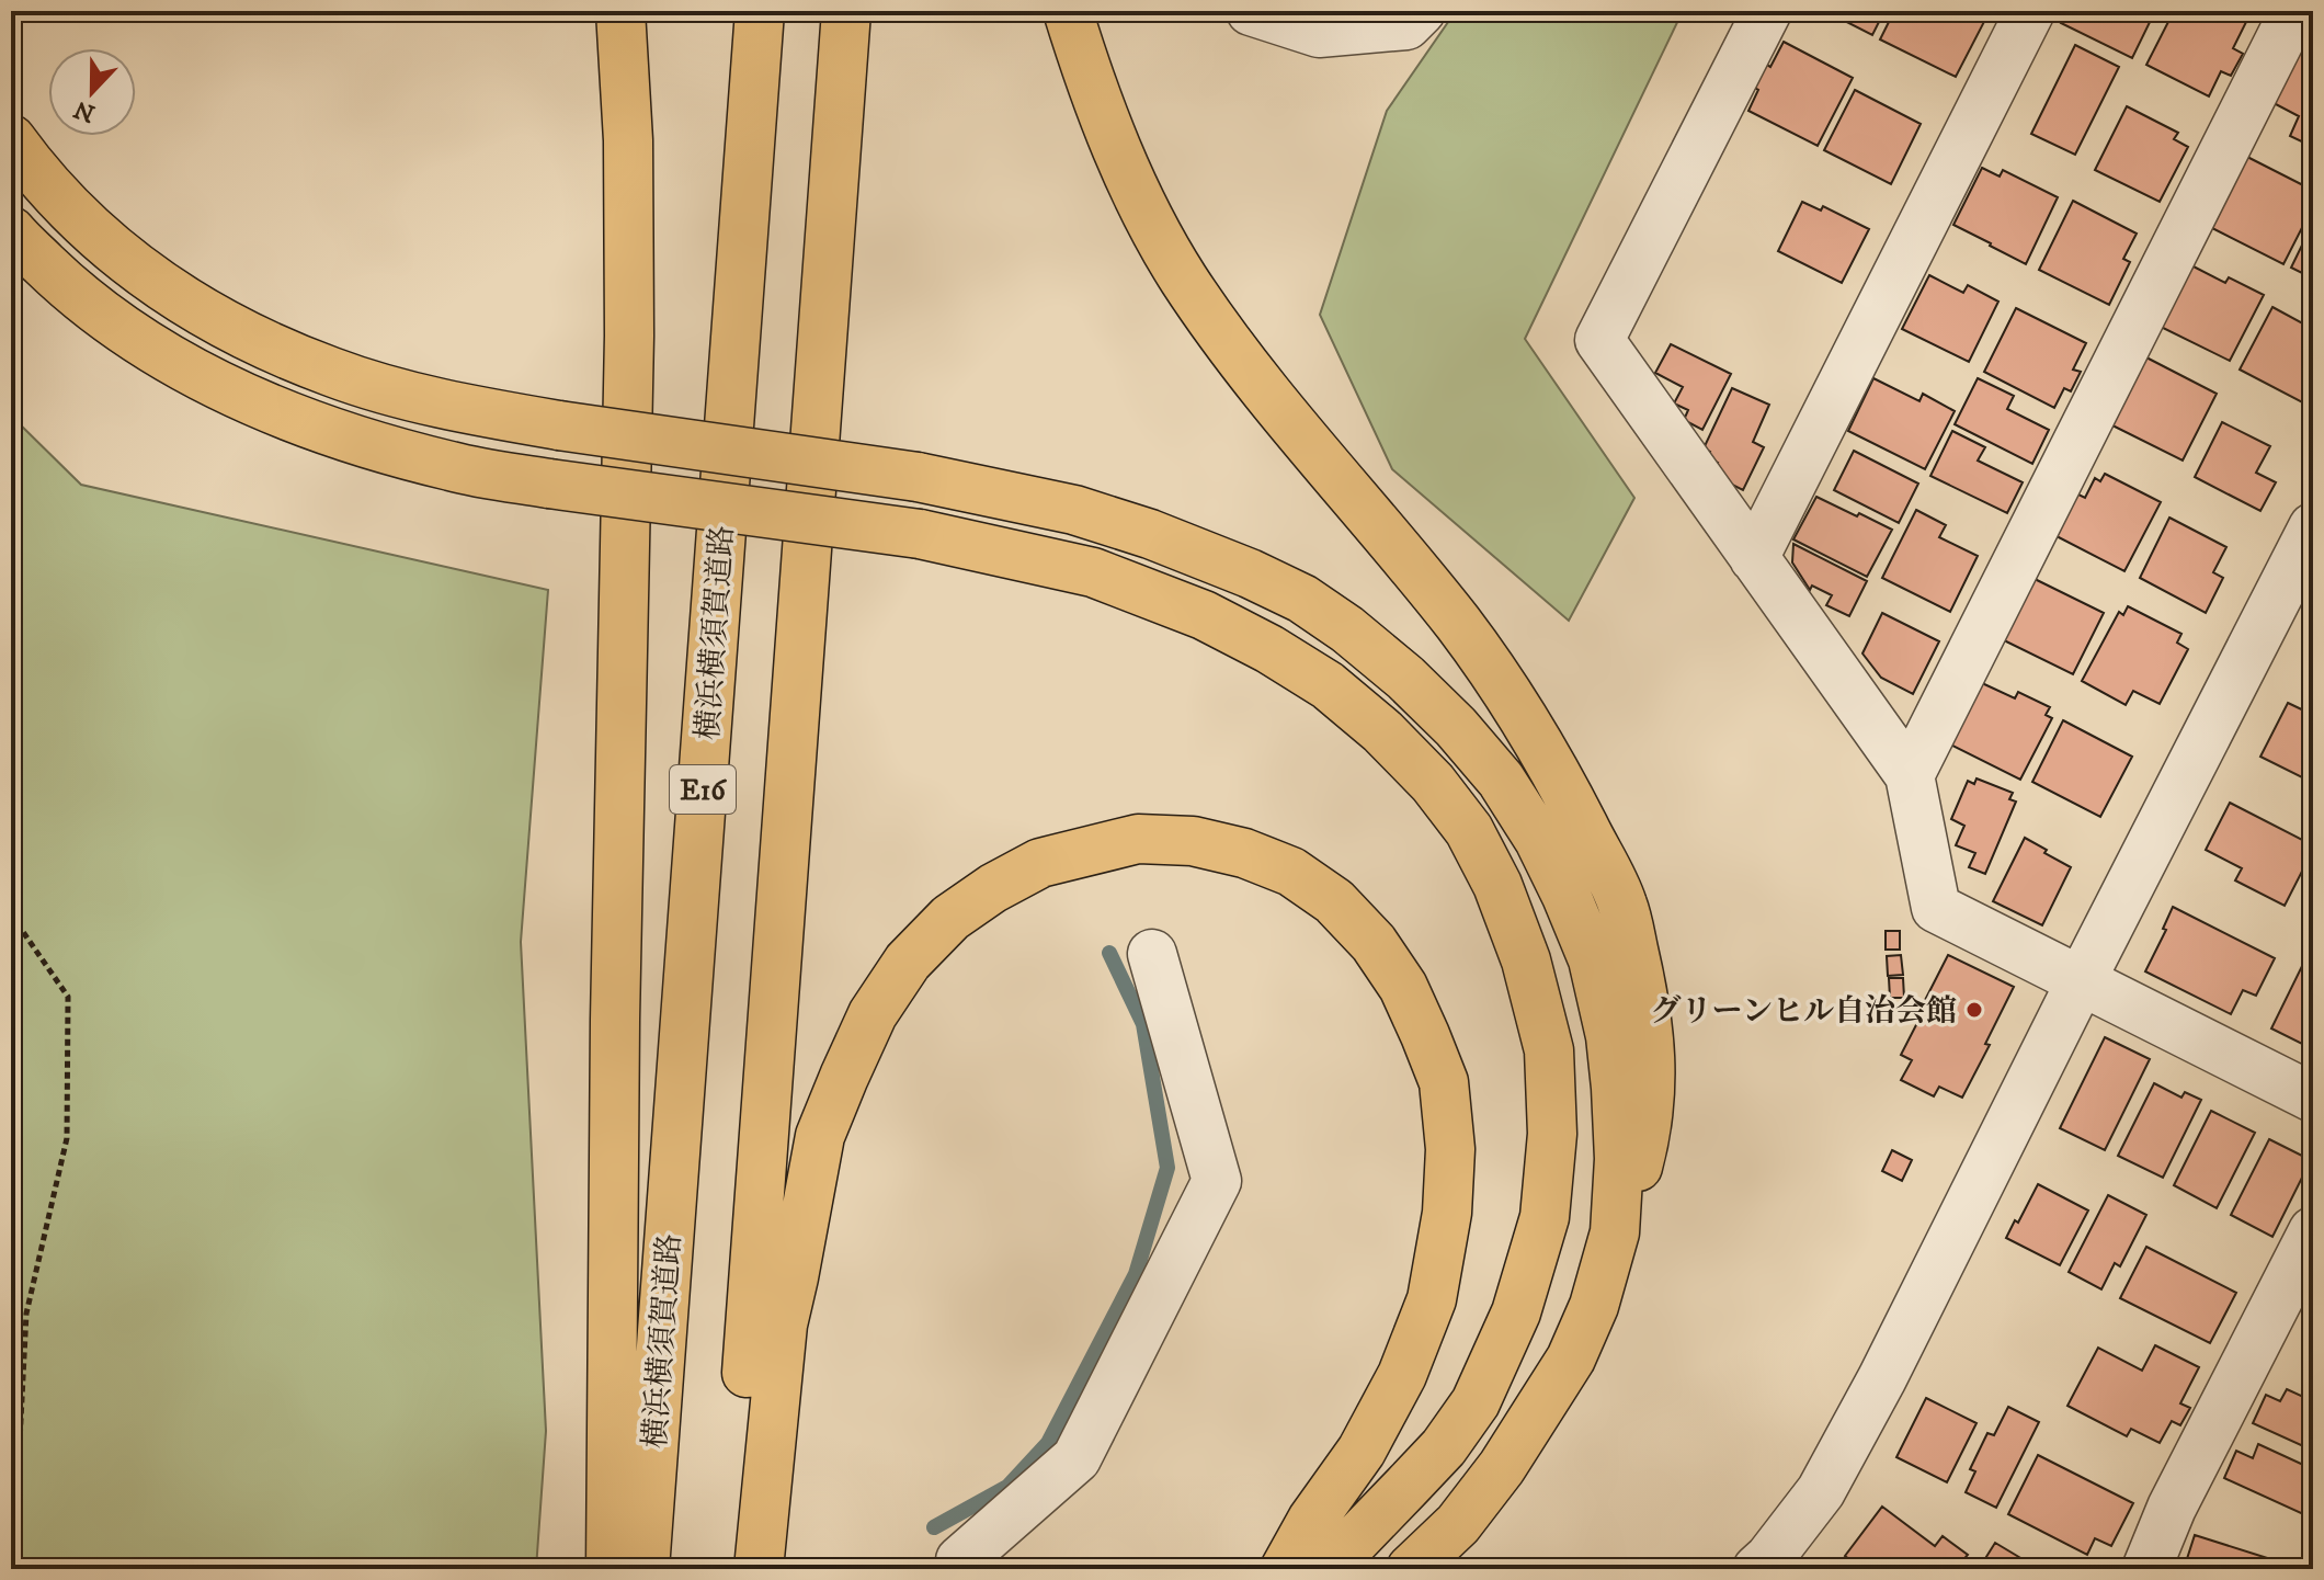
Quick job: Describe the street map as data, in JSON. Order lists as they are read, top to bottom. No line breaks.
{"streets":{"highway":["横浜横須賀道路","E16"]},"places":["グリーンヒル自治会館"],"north":"bottom"}
